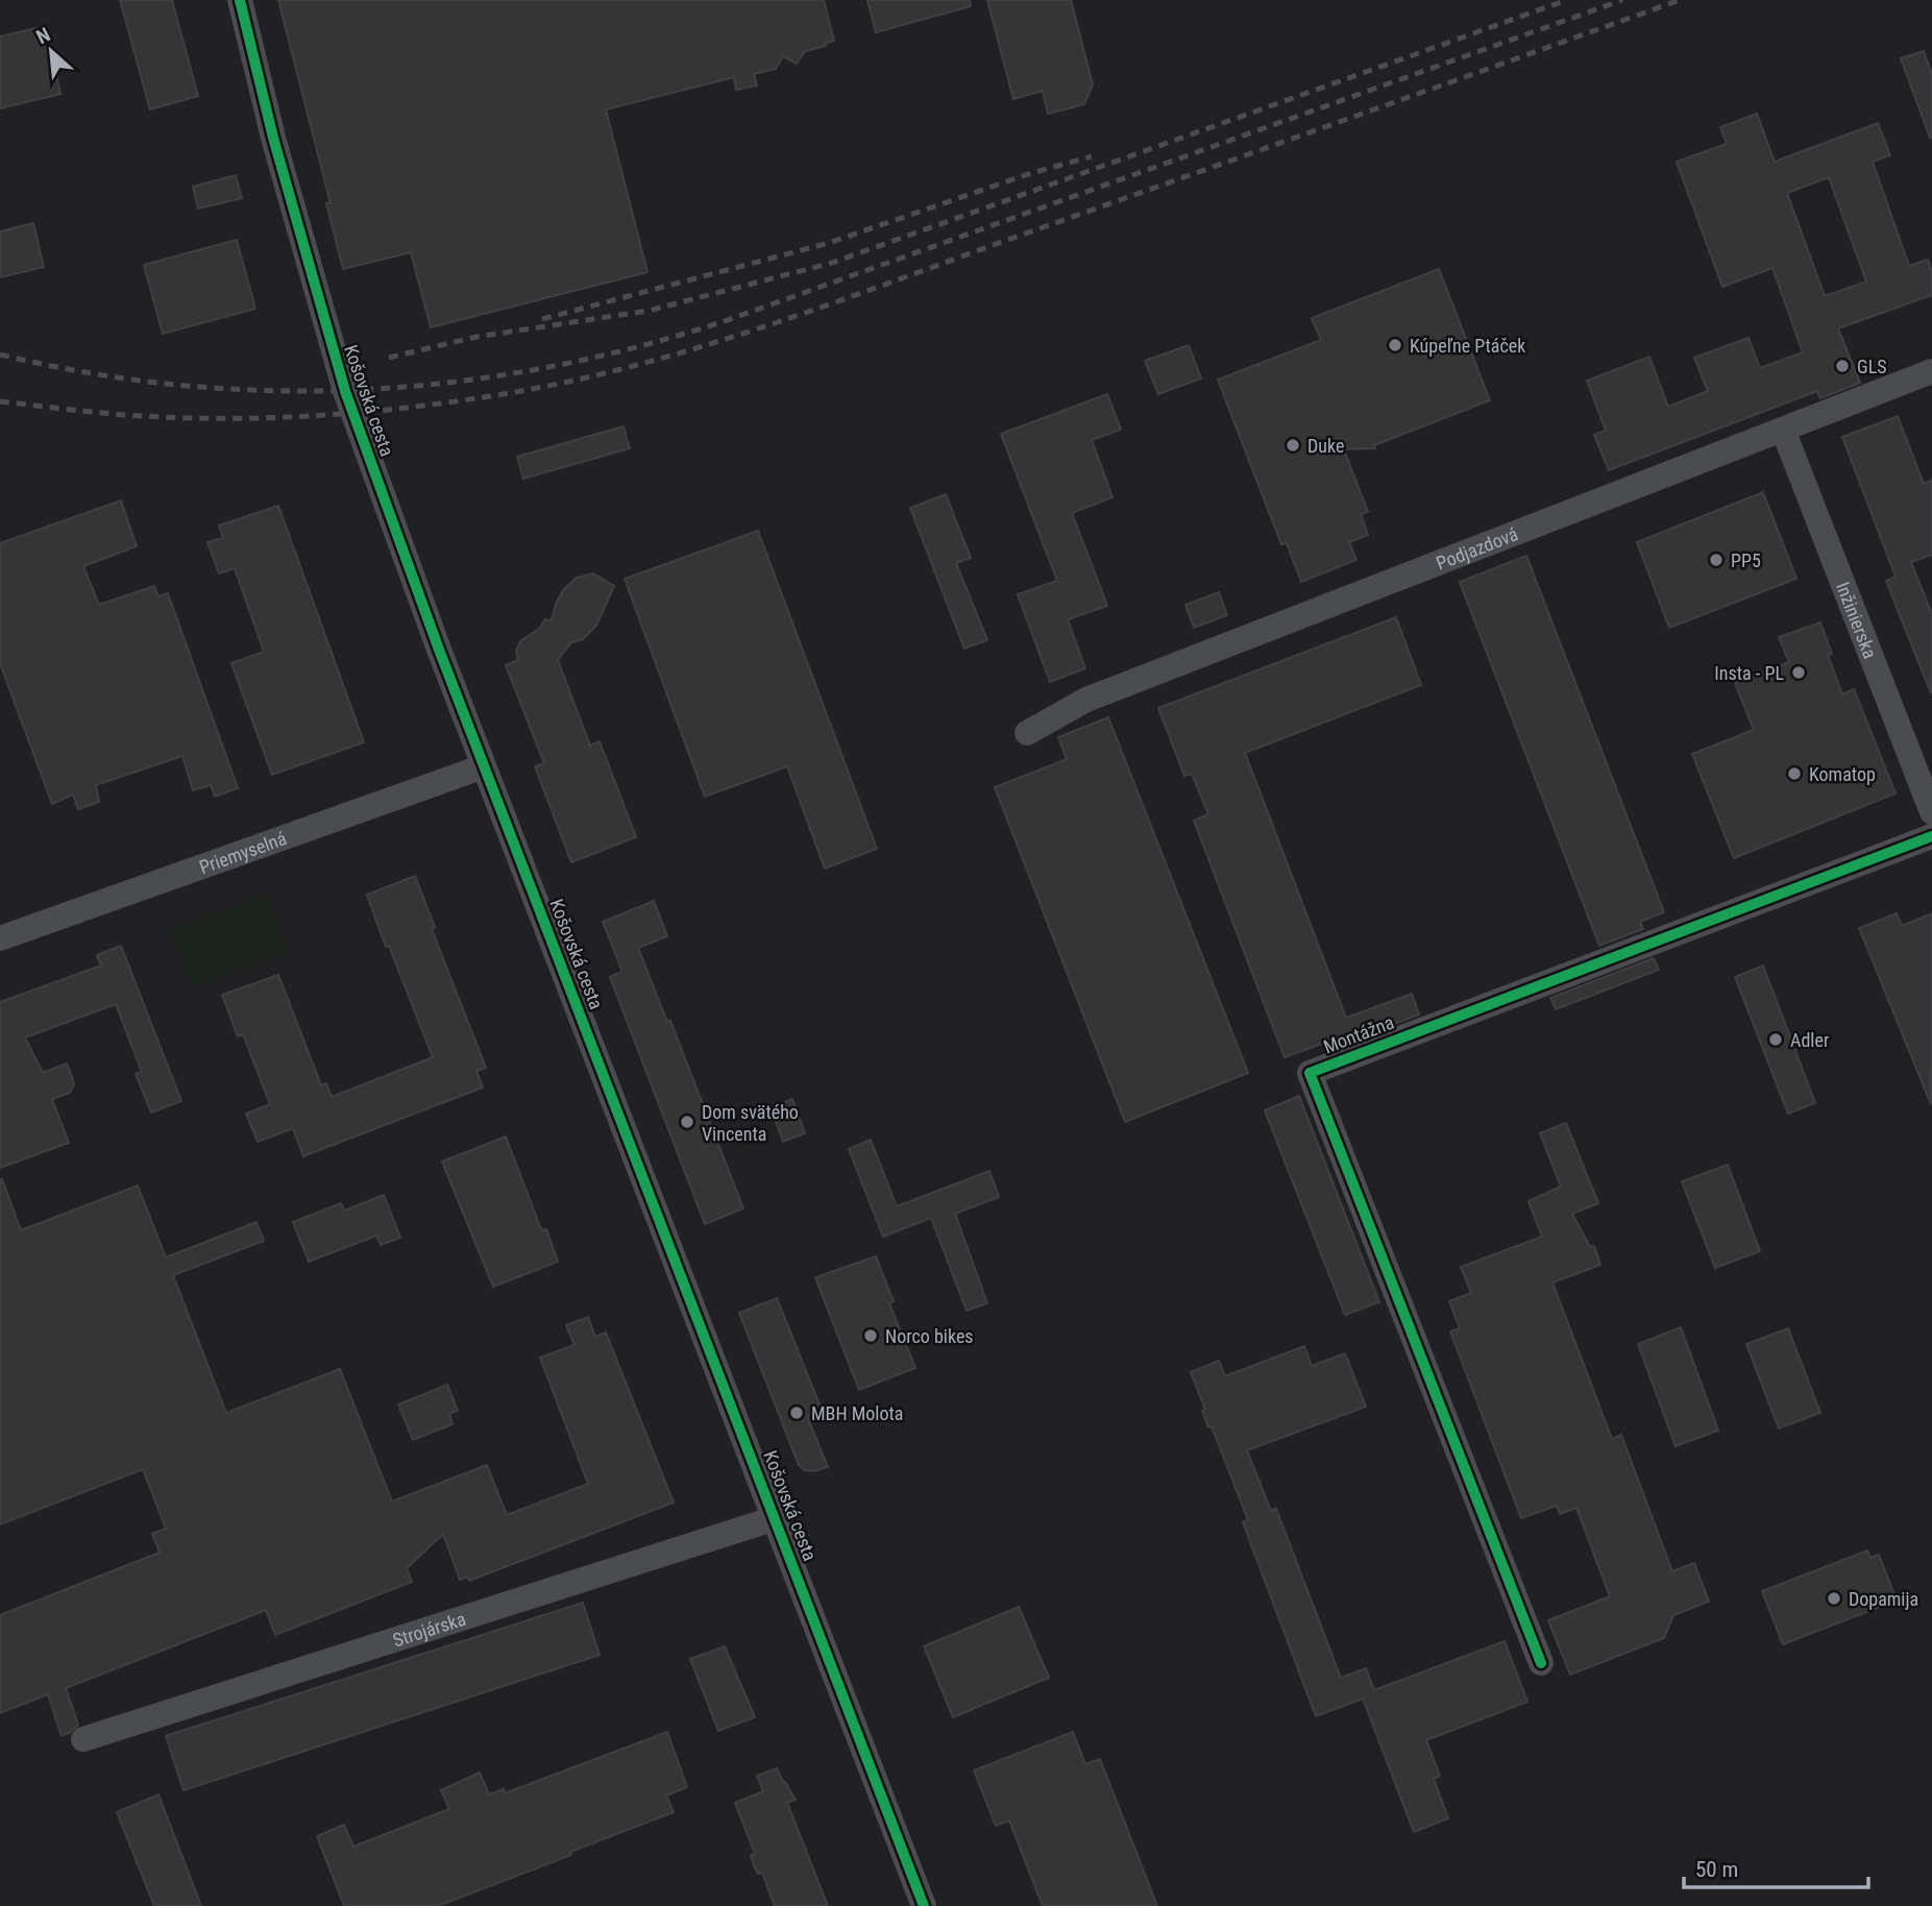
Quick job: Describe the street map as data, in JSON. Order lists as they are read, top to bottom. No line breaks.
{"streets":{"street":["Košovská cesta","Podjazdová","Inžinierska","Priemyselná","Montážna","Strojárska"]},"crossings":[["Košovská cesta","Priemyselná"],["Košovská cesta","Strojárska"],["Podjazdová","Inžinierska"]],"places":["Kúpeľne Ptáček","GLS","Duke","PP5","Insta - PL","Komatop","Adler","Dom svätého Vincenta","Norco bikes","MBH Molota","Dopamija"],"scale_bar":"50 m","north":"top left"}
